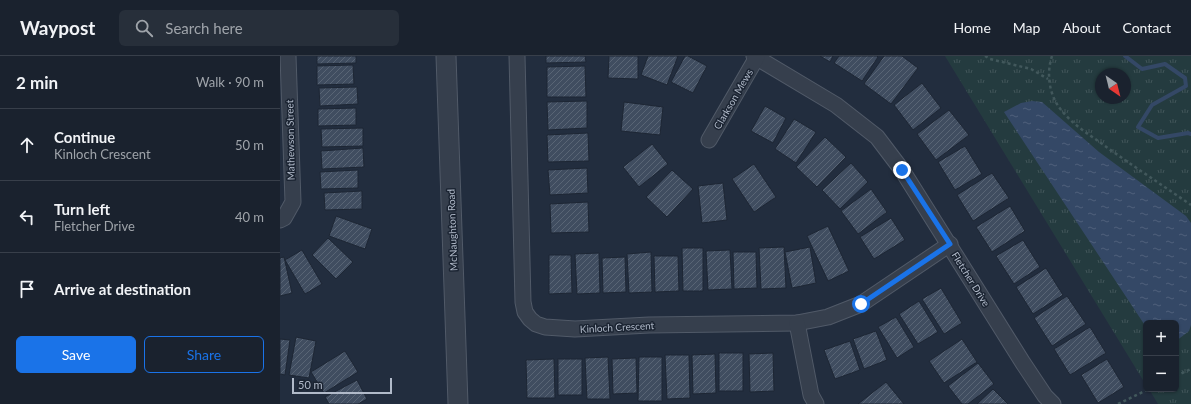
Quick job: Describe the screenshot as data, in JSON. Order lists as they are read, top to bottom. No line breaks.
{"streets":{"street":["Clarkson Mews","Mathewson Street","McNaughton Road","Fletcher Drive","Kinloch Crescent"]},"crossings":[["Clarkson Mews","Fletcher Drive"],["Fletcher Drive","Kinloch Crescent"]],"scale_bar":"50 m","north":"bottom right","page":{"header":"Waypost","search":"Search here","nav":["Home","Map","About","Contact"],"heading":["2 min","Walk · 90 m"],"list":[["Continue","Kinloch Crescent","50 m"],["Turn left","Fletcher Drive","40 m"],"Arrive at destination"],"map_buttons":["+","−"],"buttons":["Save","Share"],"scale":"50 m"}}
